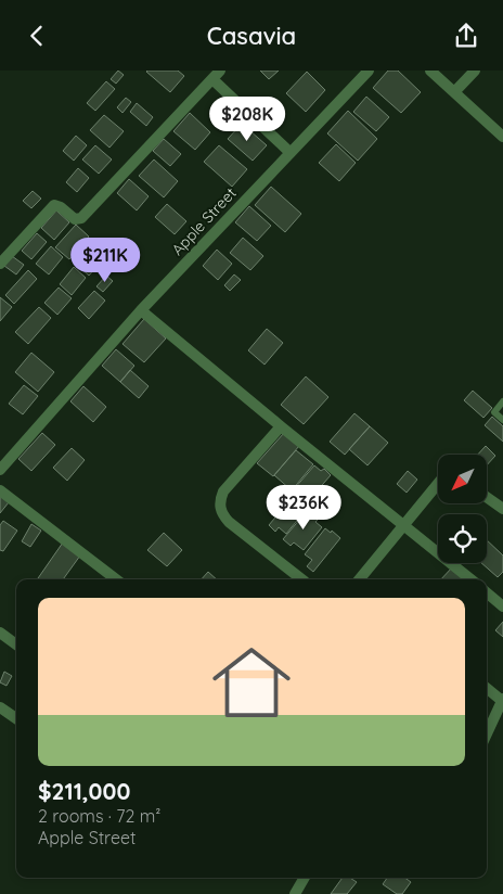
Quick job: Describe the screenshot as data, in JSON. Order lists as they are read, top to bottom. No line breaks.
{"streets":{"street":["Apple Street"]},"north":"bottom left","page":{"header":"Casavia","price":["$208K","$211K","$236K"],"list":[{"name":"$211,000","note":"2 rooms · 72 m² · Apple Street"}]}}
